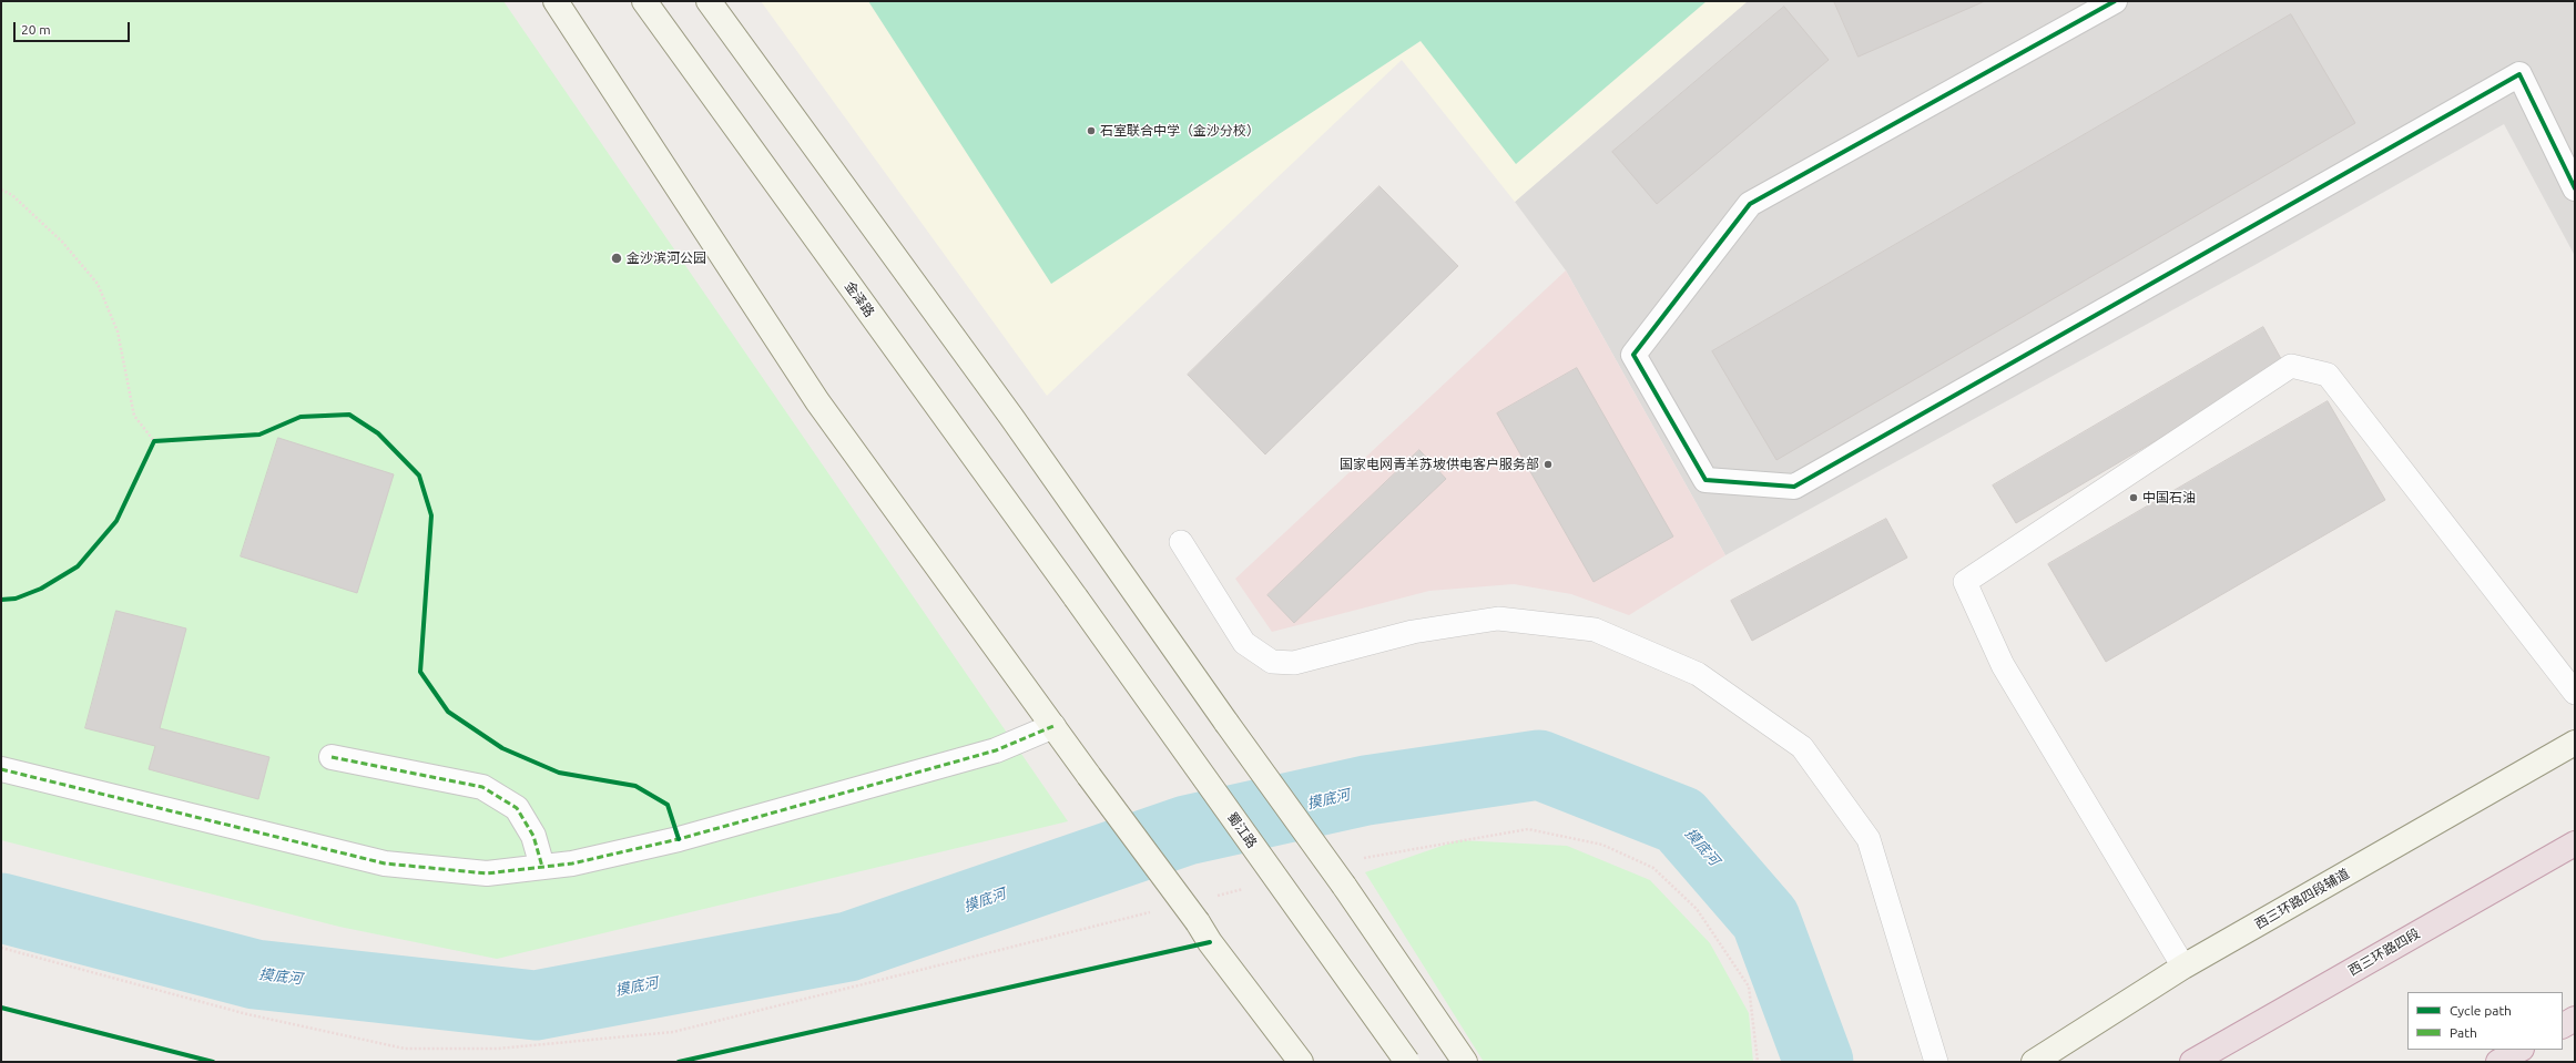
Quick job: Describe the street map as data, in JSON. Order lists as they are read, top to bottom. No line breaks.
{"streets":{"highway":["西三环路四段"],"street":["金泽路","蜀江路","西三环路四段辅道"]},"crossings":[["金泽路","蜀江路"]],"water":["摸底河"],"places":["石室联合中学（金沙分校）","金沙滨河公园","国家电网青羊苏坡供电客户服务部","中国石油"],"legend":["Cycle path","Path"],"scale_bar":"20 m"}
